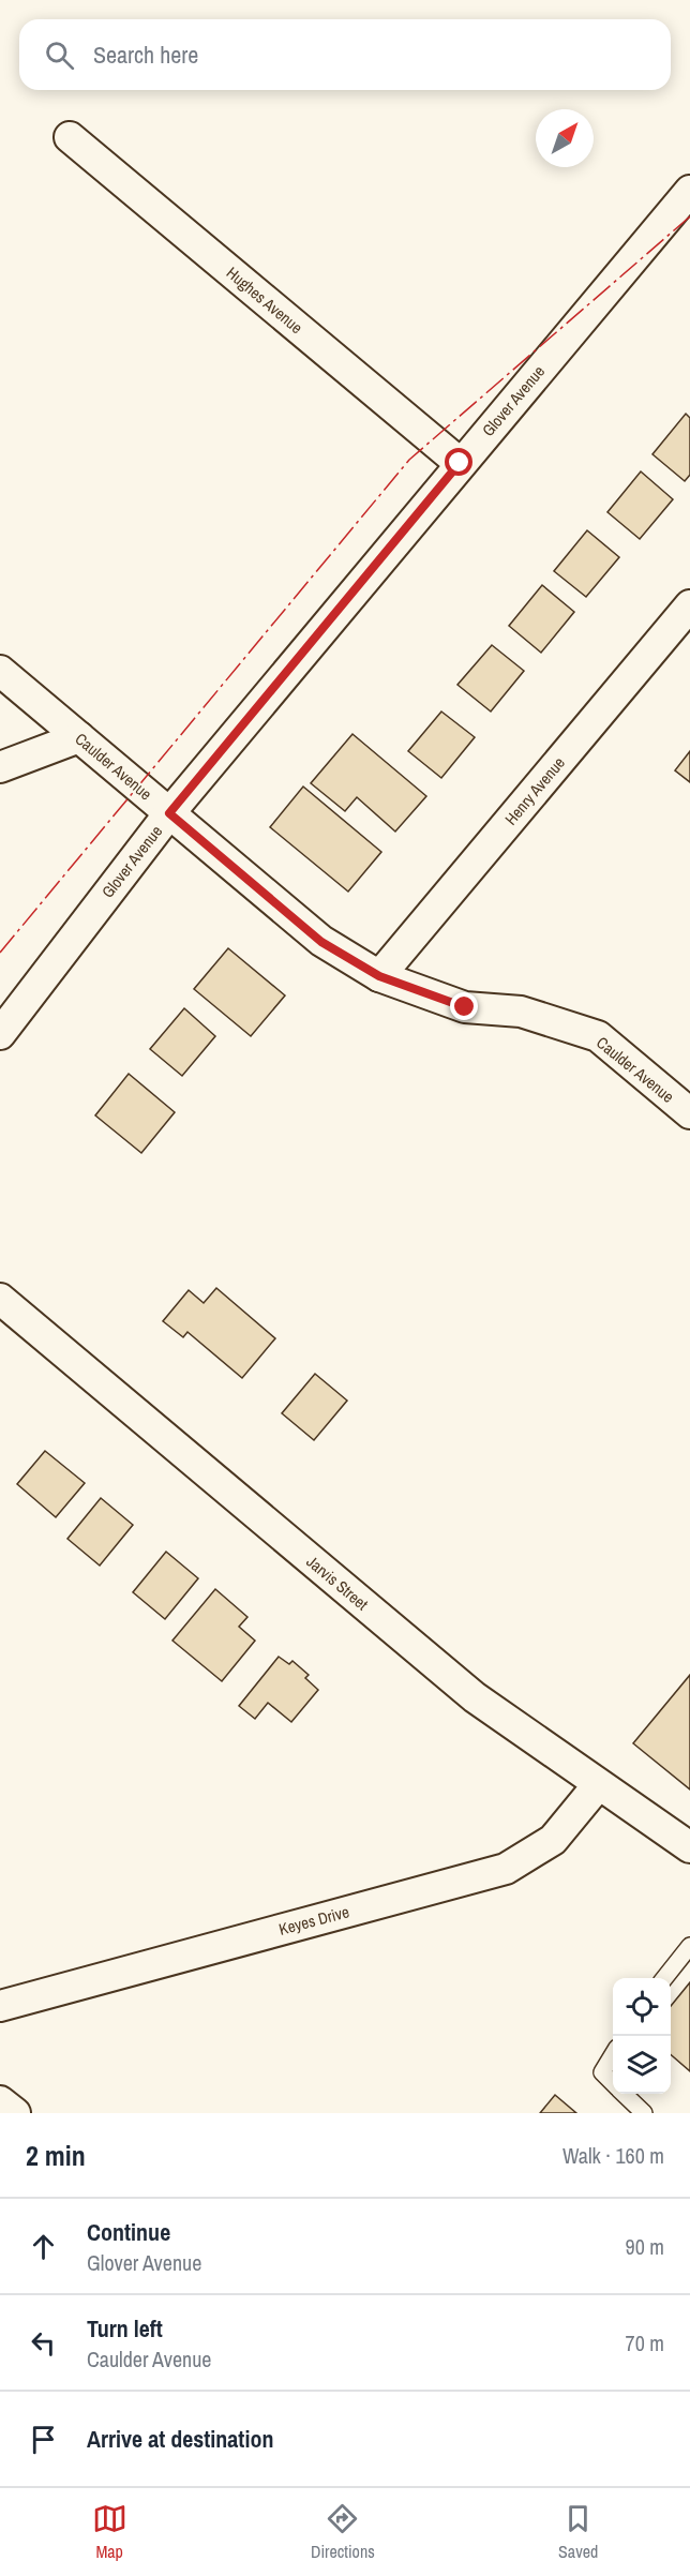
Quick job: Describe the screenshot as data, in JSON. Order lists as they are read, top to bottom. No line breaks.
{"streets":{"street":["Hughes Avenue","Glover Avenue","Caulder Avenue","Henry Avenue","Jarvis Street","Keyes Drive"]},"crossings":[["Hughes Avenue","Glover Avenue"],["Glover Avenue","Caulder Avenue"],["Caulder Avenue","Henry Avenue"],["Jarvis Street","Keyes Drive"]],"north":"top right","page":{"search":"Search here","heading":["2 min","Walk · 160 m"],"list":[["Continue","Glover Avenue","90 m"],["Turn left","Caulder Avenue","70 m"],"Arrive at destination"],"nav":["Map","Directions","Saved"]}}
